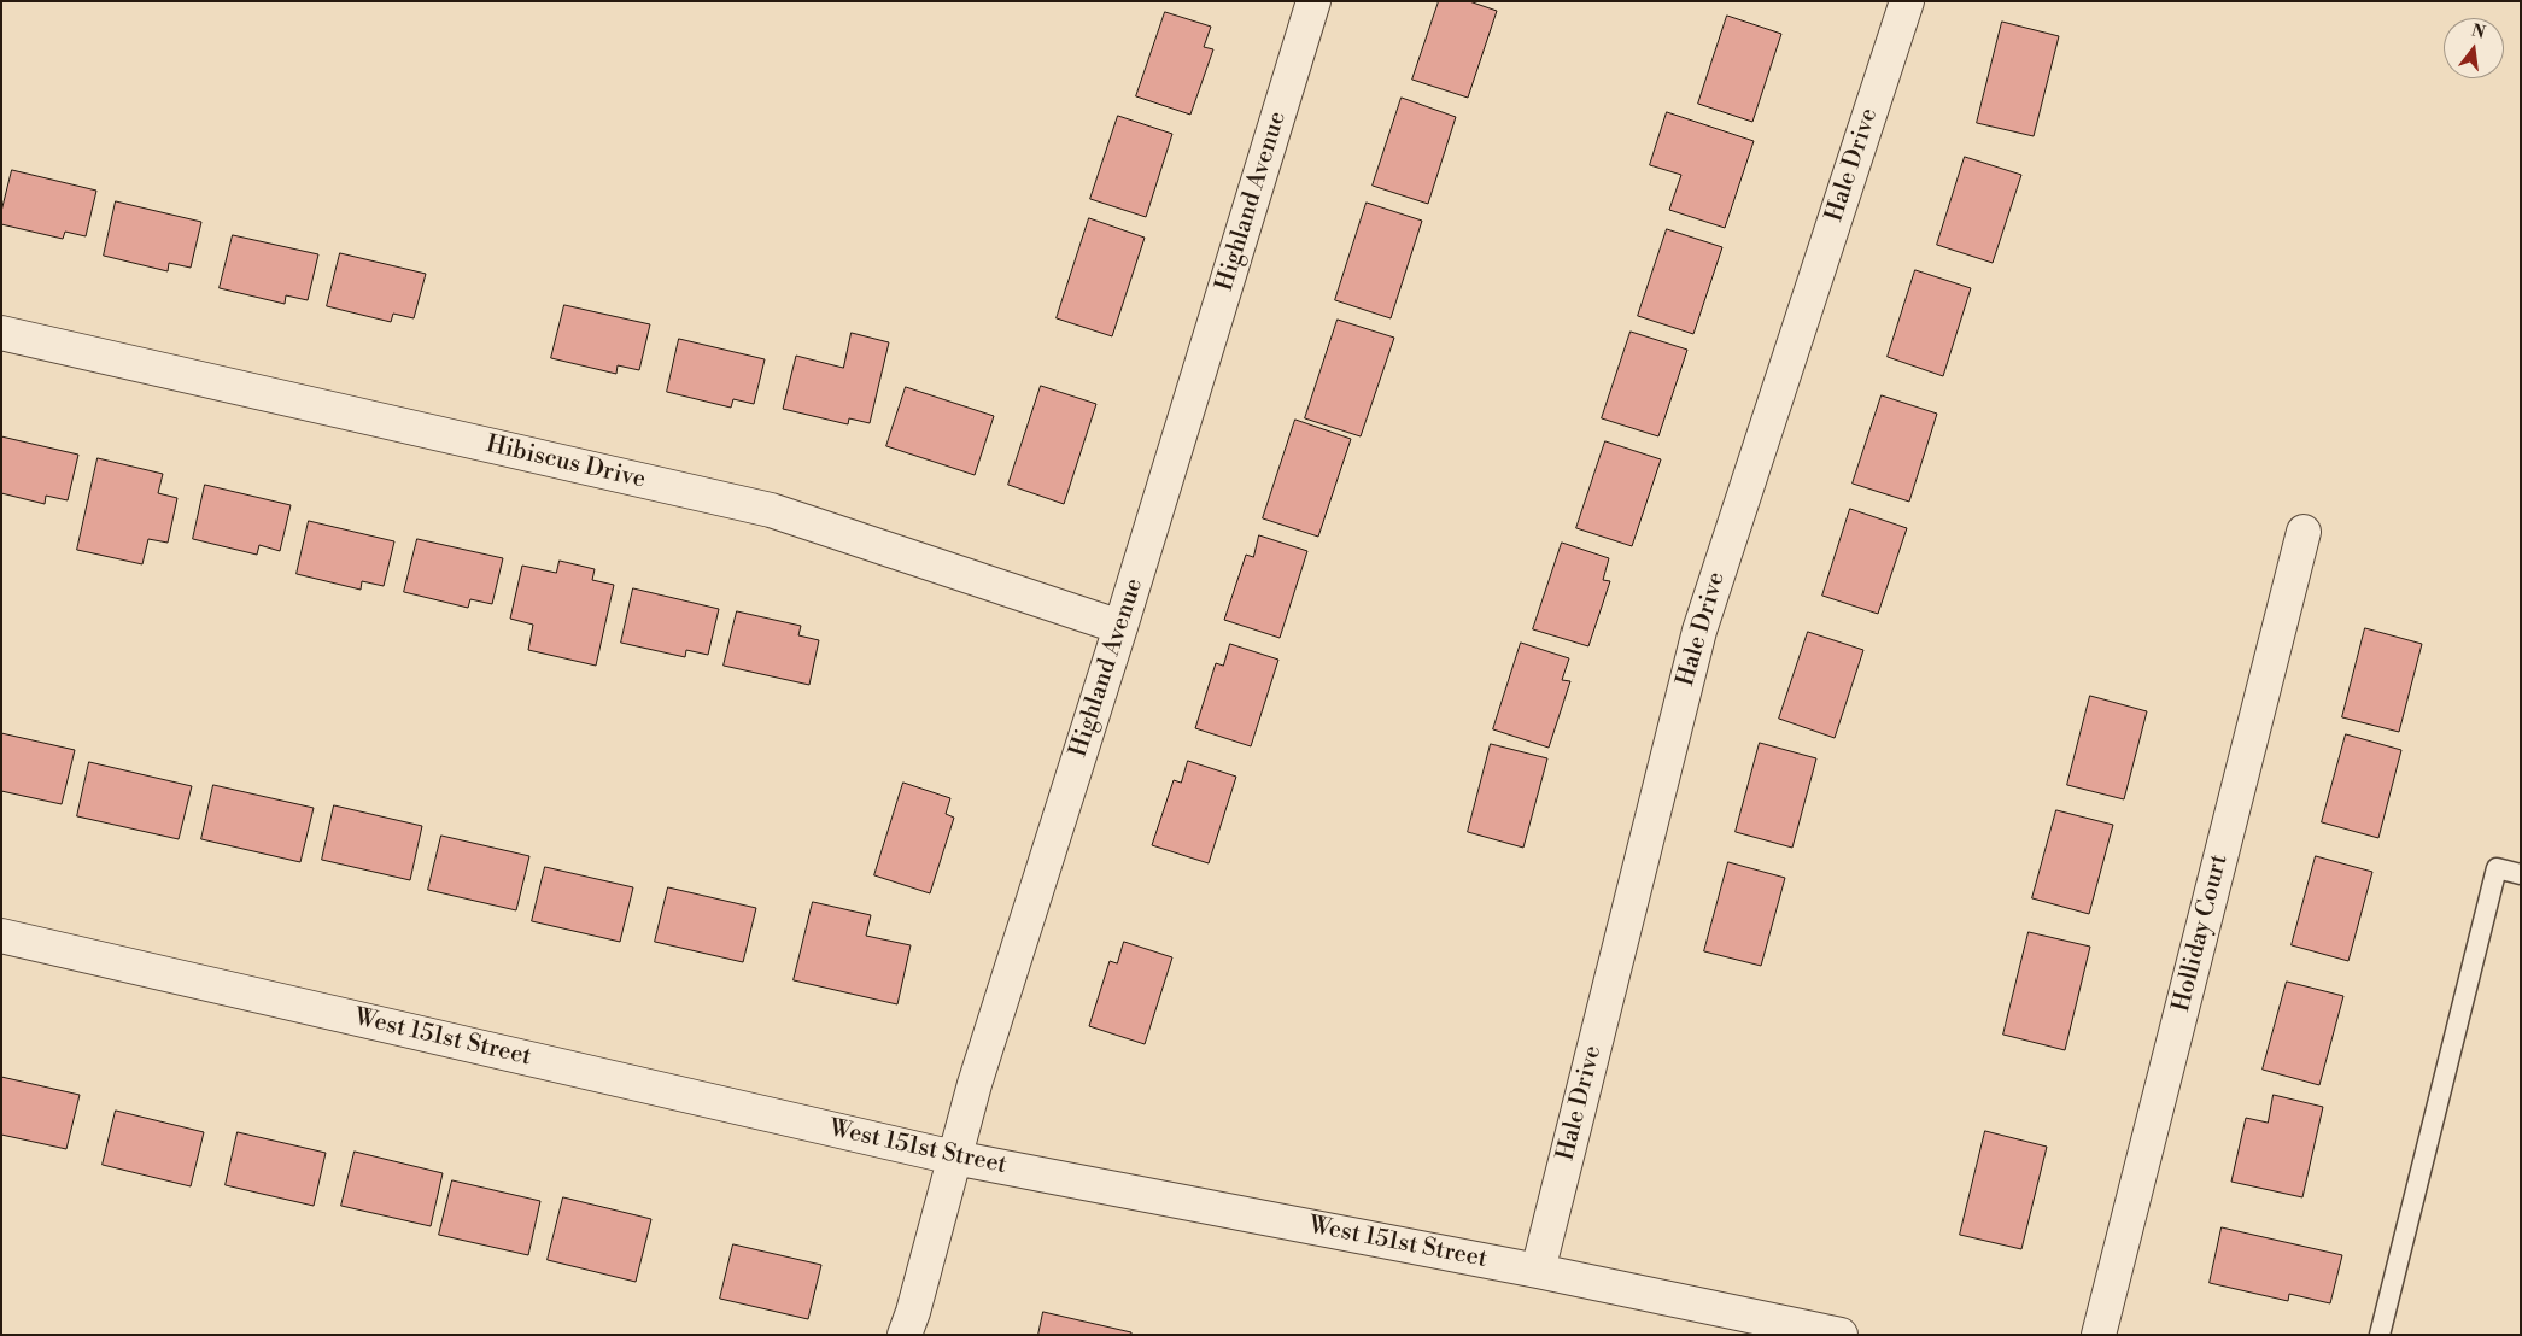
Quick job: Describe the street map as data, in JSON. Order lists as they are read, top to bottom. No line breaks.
{"streets":{"street":["Hale Drive","Highland Avenue","Hibiscus Drive","Holliday Court","West 151st Street"]},"crossings":[["Hale Drive","West 151st Street"],["Highland Avenue","Hibiscus Drive"],["Highland Avenue","West 151st Street"]],"north":"top"}
